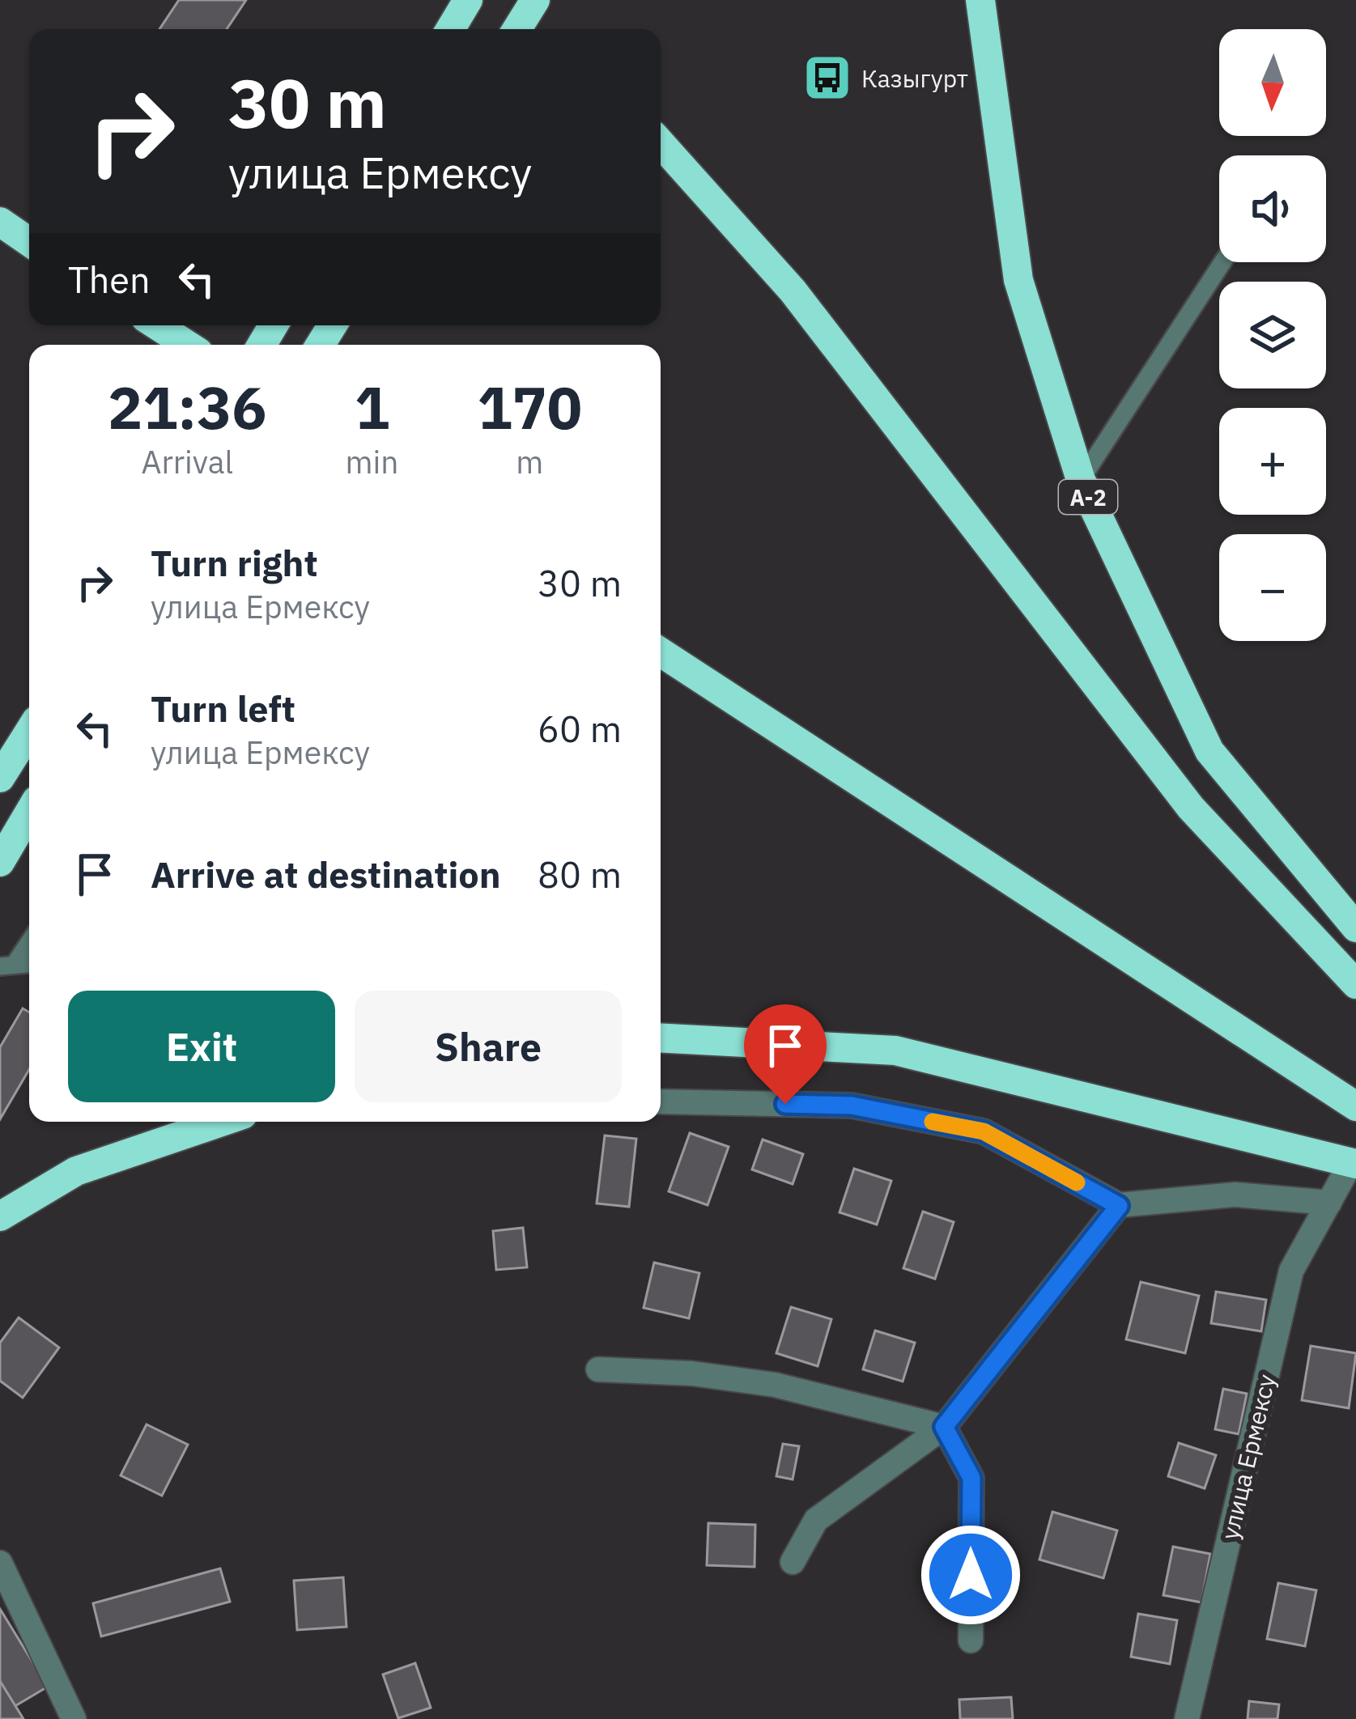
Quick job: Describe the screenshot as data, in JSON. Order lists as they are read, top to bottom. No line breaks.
{"streets":{"highway":["A-2"],"street":["улица Ермексу"]},"places":{"bus stop":["Казыгурт"]},"north":"bottom","page":{"map_buttons":["+","−"],"turn":["30 m","улица Ермексу"],"then":"Then","eta":["21:36","Arrival","1","min","170","m"],"list":[{"name":"Turn right","note":"улица Ермексу","value":"30 m"},{"name":"Turn left","note":"улица Ермексу","value":"60 m"},{"name":"Arrive at destination","value":"80 m"}],"buttons":["Exit","Share"]}}
